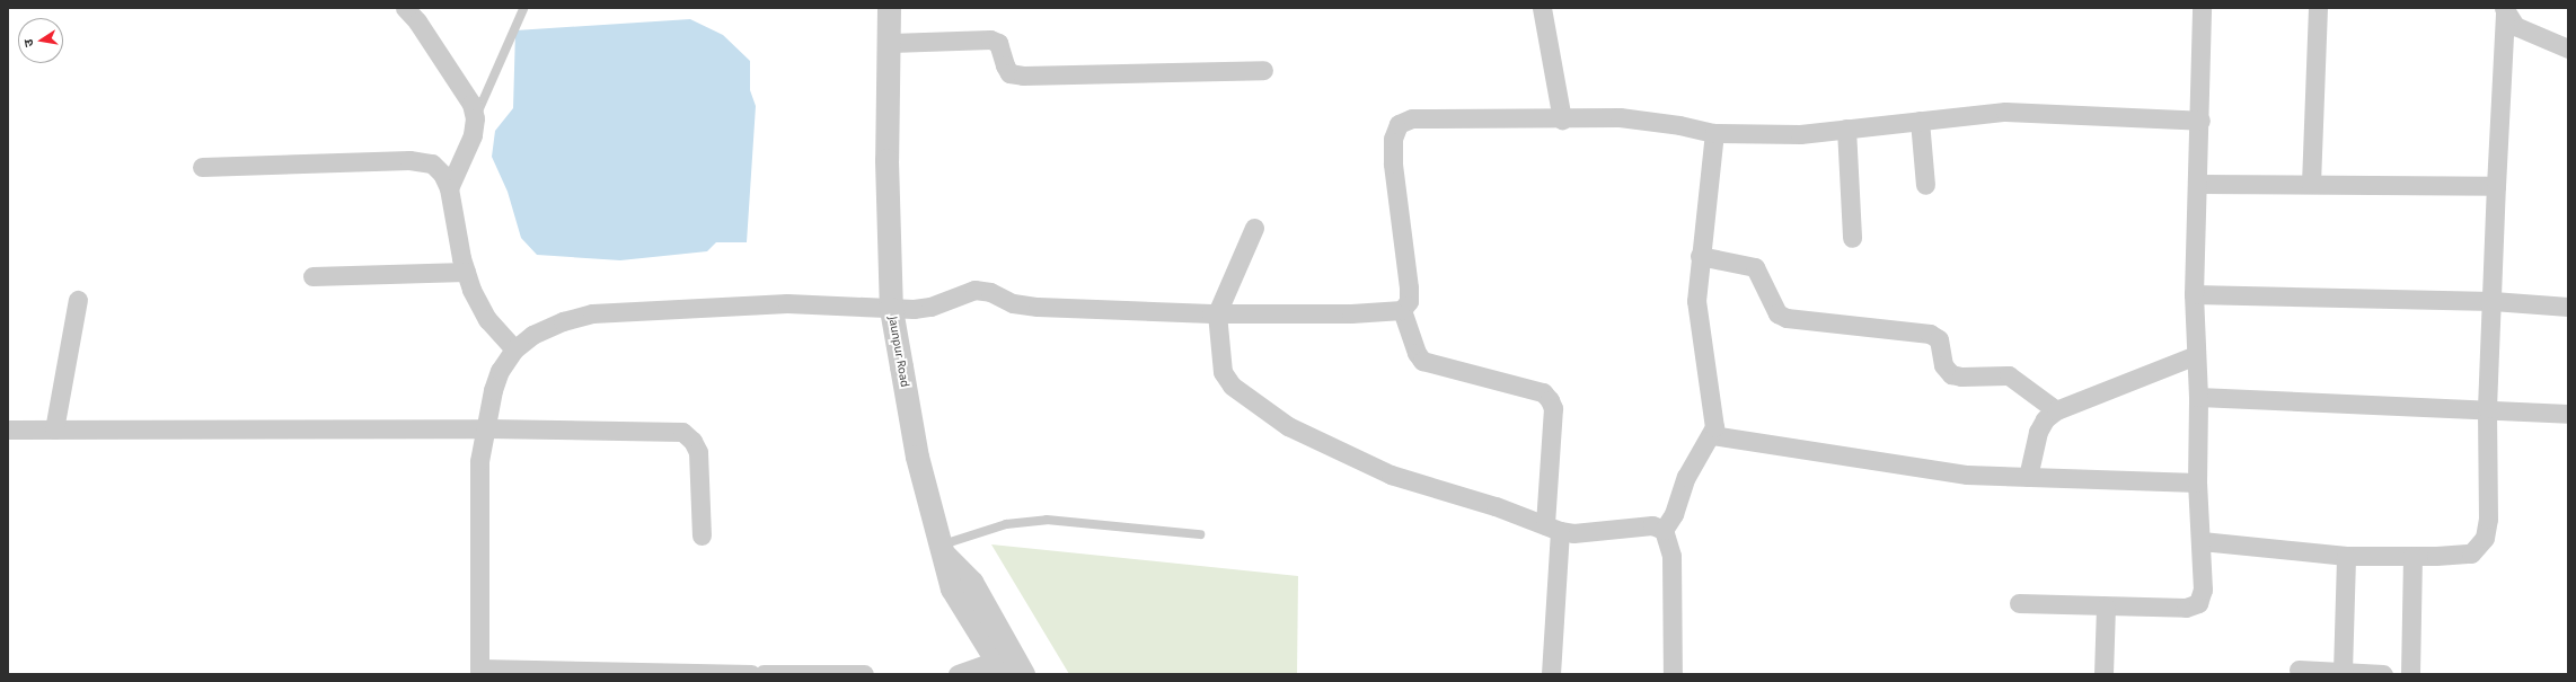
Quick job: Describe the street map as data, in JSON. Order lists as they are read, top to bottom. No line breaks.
{"streets":{"street":["Jaunpur Road"]},"north":"left"}
